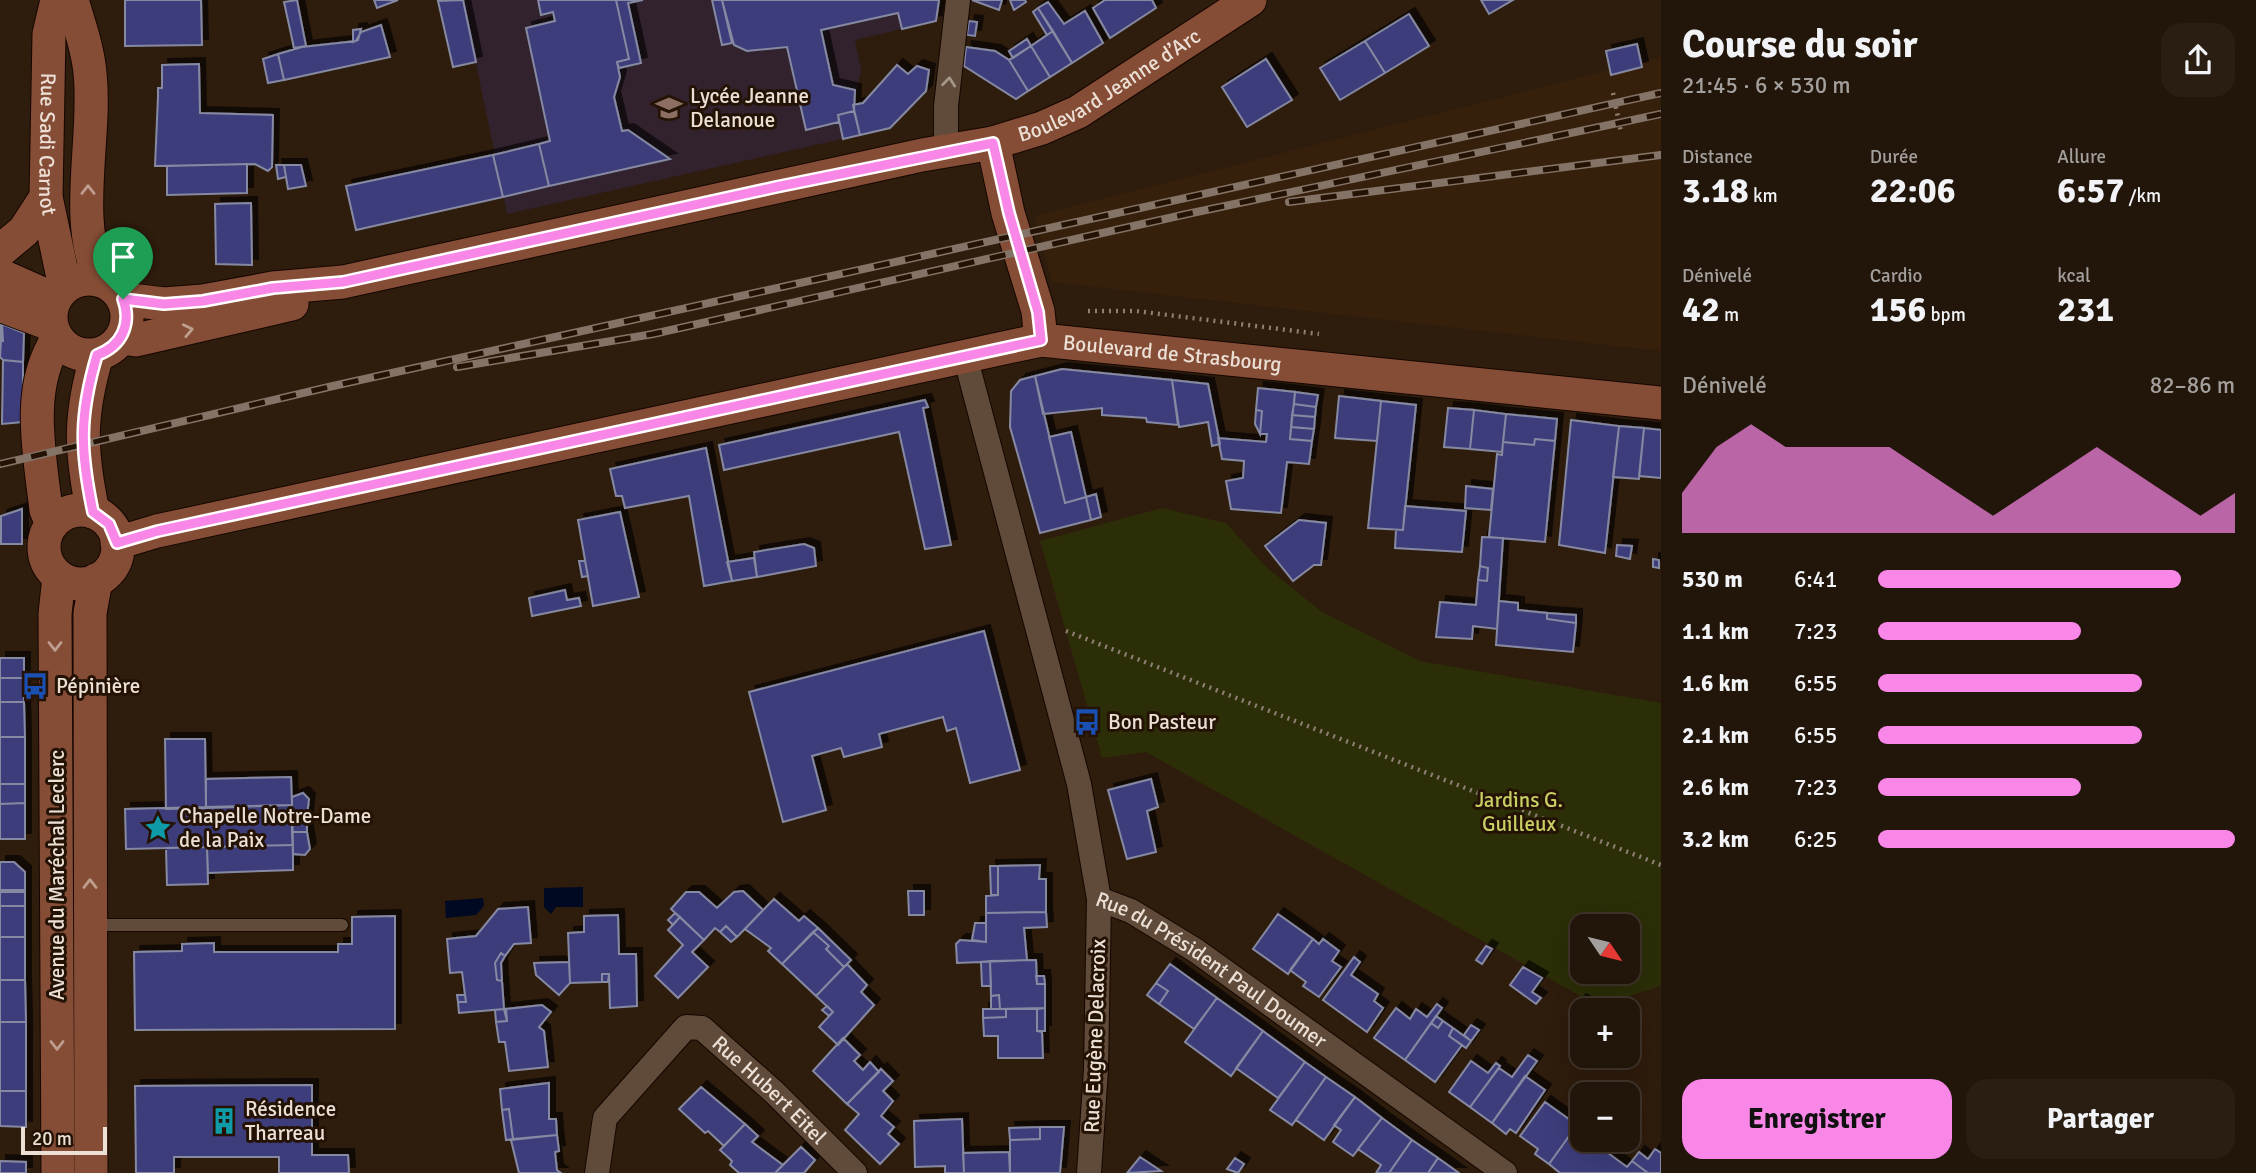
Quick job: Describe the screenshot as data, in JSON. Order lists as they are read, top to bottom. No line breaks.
{"streets":{"main road":["Boulevard Jeanne d’Arc","Rue Sadi Carnot","Boulevard de Strasbourg","Avenue du Maréchal Leclerc"],"street":["Rue du Président Paul Doumer","Rue Eugène Delacroix","Rue Hubert Eitel"]},"crossings":[["Boulevard Jeanne d’Arc","Rue Sadi Carnot"],["Boulevard de Strasbourg","Avenue du Maréchal Leclerc"],["Boulevard de Strasbourg","Rue du Président Paul Doumer"],["Rue du Président Paul Doumer","Rue Eugène Delacroix"]],"parks":["Jardins G. Guilleux"],"places":{"school or university":["Lycée Jeanne Delanoue"],"bus stop":["Pépinière","Bon Pasteur"],"place":["Chapelle Notre-Dame de la Paix"],"building":["Résidence Tharreau"]},"scale_bar":"20 m","north":"bottom right","page":{"heading":["Course du soir","21:45 · 6 × 530 m"],"stats":[["Distance","3.18 km"],["Durée","22:06"],["Allure","6:57 /km"],["Dénivelé","42 m"],["Cardio","156 bpm"],["kcal","231"]],"chart":["Dénivelé","82–86 m"],"list":[{"name":"530 m","note":"6:41"},{"name":"1.1 km","note":"7:23"},{"name":"1.6 km","note":"6:55"},{"name":"2.1 km","note":"6:55"},{"name":"2.6 km","note":"7:23"},{"name":"3.2 km","note":"6:25"}],"map_buttons":["+","−"],"buttons":["Enregistrer","Partager"],"scale":"20 m"}}
